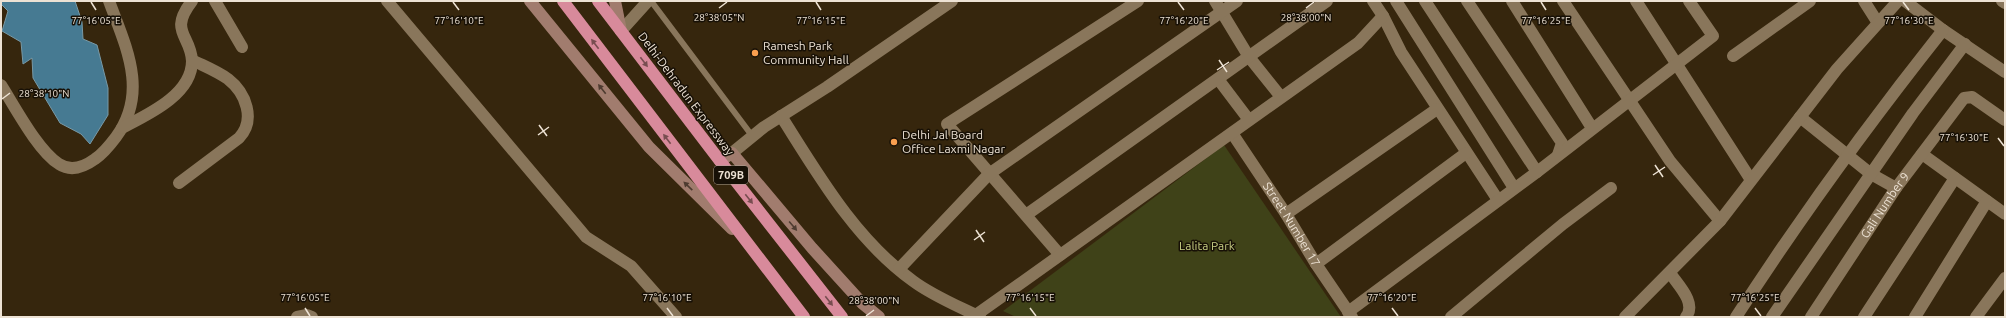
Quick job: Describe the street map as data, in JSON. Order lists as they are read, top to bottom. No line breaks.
{"streets":{"highway":["Delhi-Dehradun Expressway","709B"],"street":["Gali Number 9","Street Number 17"]},"parks":["Lalita Park"],"places":["Ramesh Park Community Hall","Delhi Jal Board Office Laxmi Nagar"],"coordinates":["28°38'05\"N","28°38'00\"N","77°16'25\"E","77°16'05\"E","77°16'10\"E","77°16'15\"E","77°16'20\"E","77°16'30\"E","28°38'10\"N"]}
